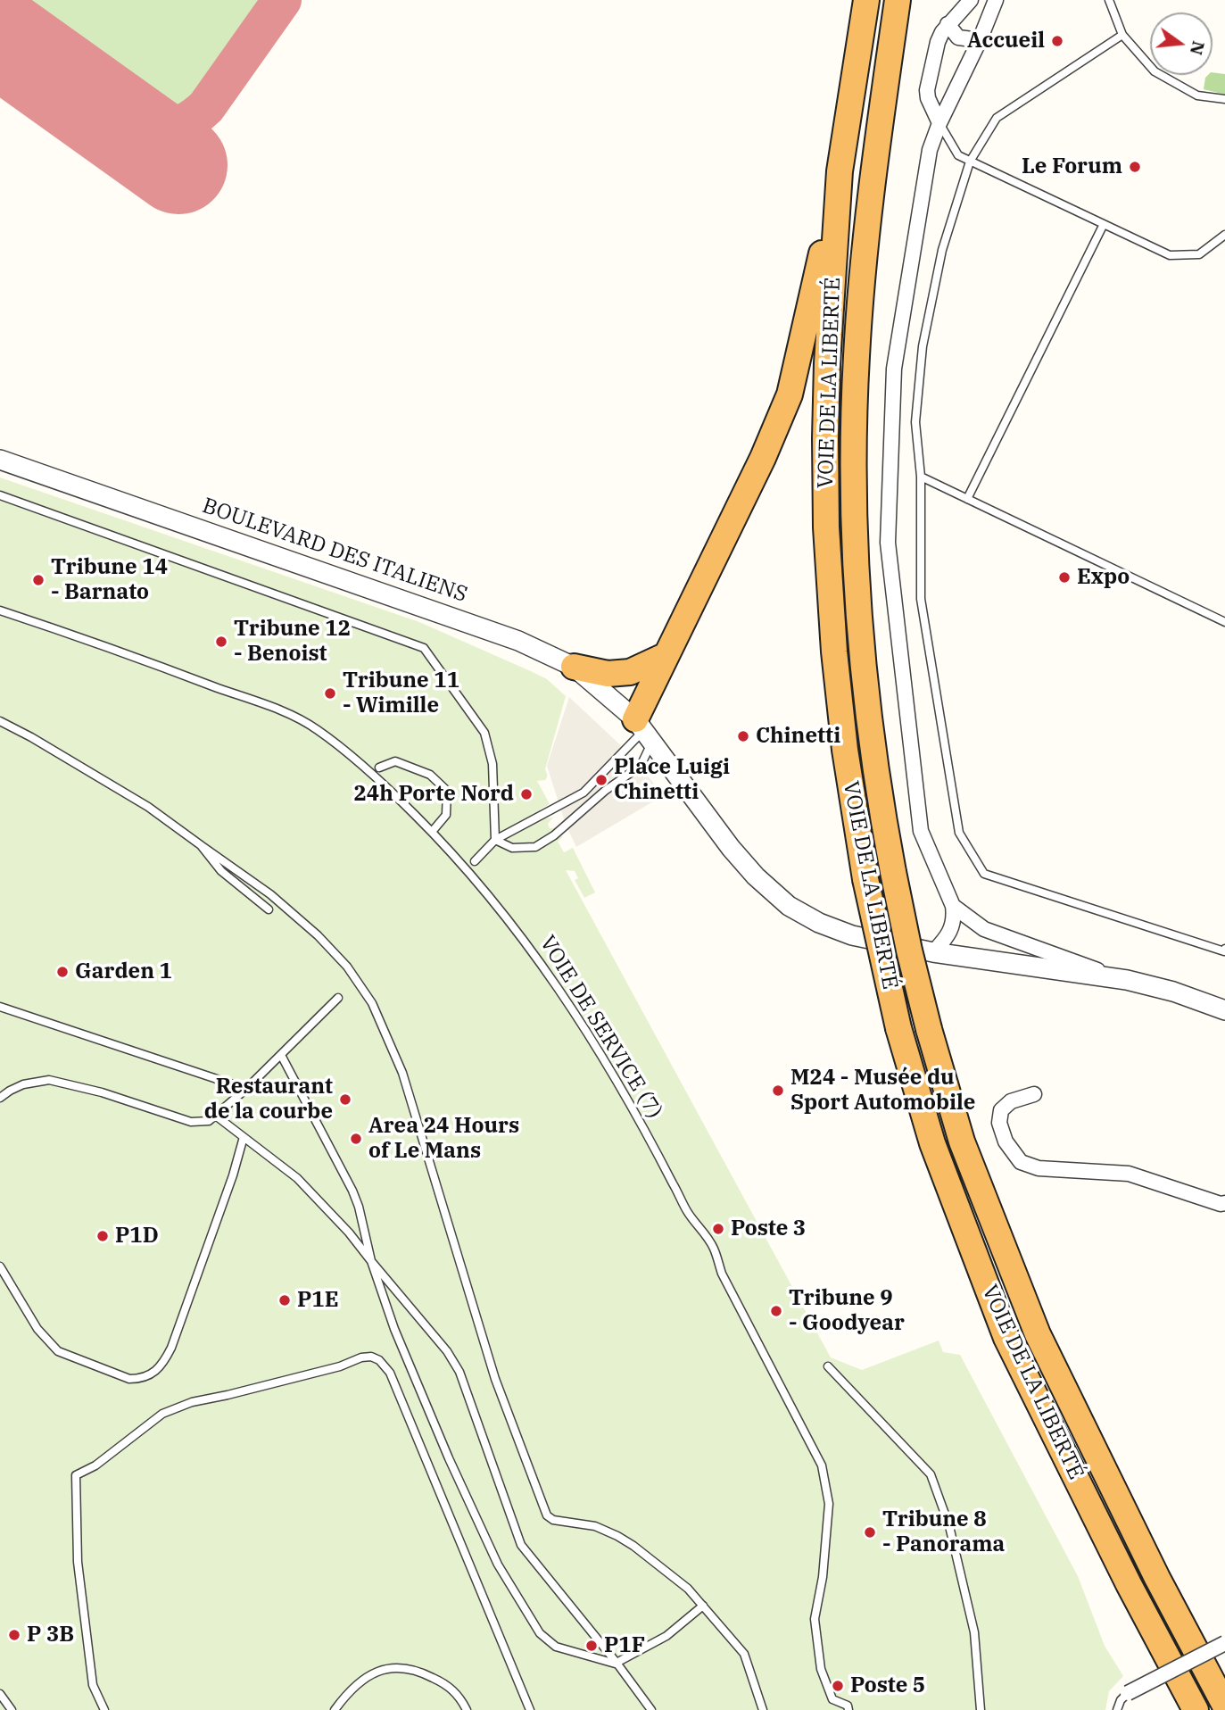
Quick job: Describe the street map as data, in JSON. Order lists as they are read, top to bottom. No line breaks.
{"streets":{"highway":["VOIE DE LA LIBERTÉ"],"street":["BOULEVARD DES ITALIENS"],"lane":["VOIE DE SERVICE (7)"]},"places":["Accueil","Le Forum","Expo","Tribune 14 - Barnato","Tribune 12 - Benoist","Tribune 11 - Wimille","Chinetti","Place Luigi Chinetti","24h Porte Nord","Garden 1","M24 - Musée du Sport Automobile","Restaurant de la courbe","Area 24 Hours of Le Mans","Poste 3","P1D","P1E","Tribune 9 - Goodyear","Tribune 8 - Panorama","P 3B","P1F","Poste 5"],"north":"right"}
